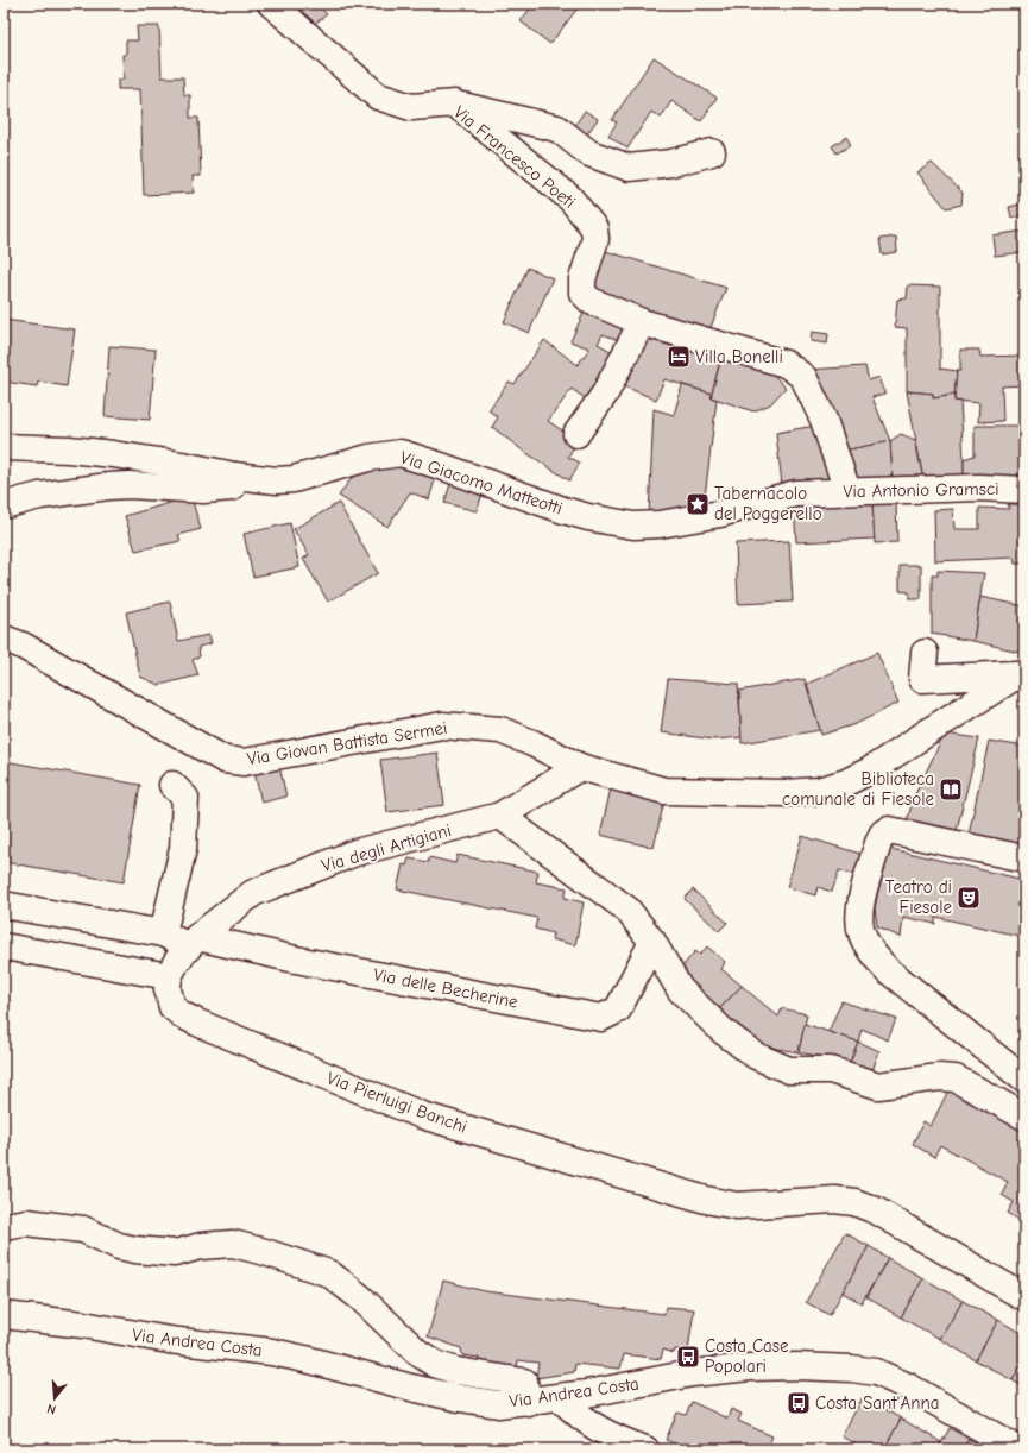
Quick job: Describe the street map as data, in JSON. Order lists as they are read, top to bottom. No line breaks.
{"streets":{"street":["Via Francesco Poeti","Via Giacomo Matteotti","Via Antonio Gramsci","Via Giovan Battista Sermei","Via degli Artigiani","Via delle Becherine","Via Pierluigi Banchi","Via Andrea Costa"]},"crossings":[["Via Francesco Poeti","Via Antonio Gramsci"],["Via Giacomo Matteotti","Via Antonio Gramsci"],["Via Giovan Battista Sermei","Via degli Artigiani"],["Via degli Artigiani","Via delle Becherine"]],"places":{"hotel":["Villa Bonelli"],"place":["Tabernacolo del Poggerello"],"library":["Biblioteca comunale di Fiesole"],"theatre":["Teatro di Fiesole"],"bus stop":["Costa Case Popolari","Costa Sant'Anna"]},"north":"bottom"}
